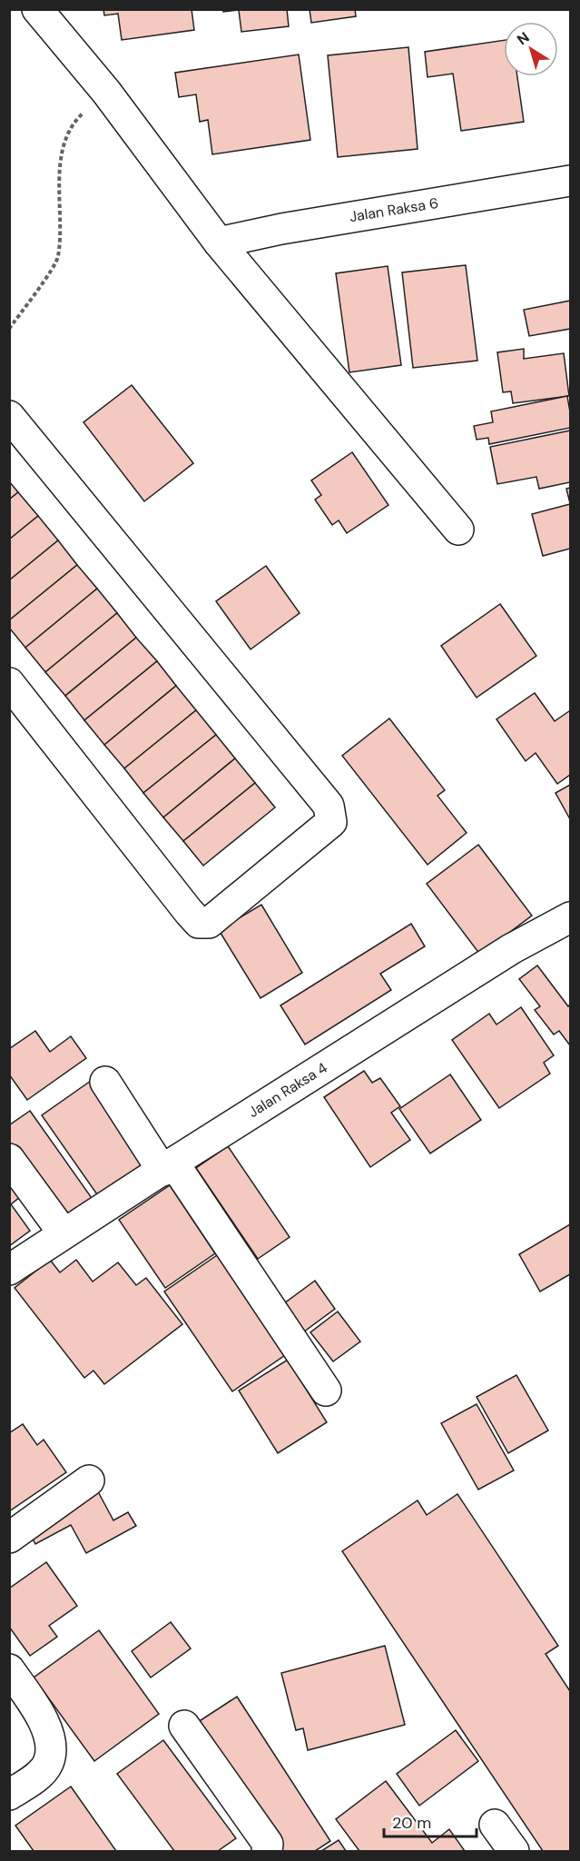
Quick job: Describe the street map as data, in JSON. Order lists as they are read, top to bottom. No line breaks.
{"streets":{"street":["Jalan Raksa 6","Jalan Raksa 4"]},"scale_bar":"20 m","north":"top left"}
